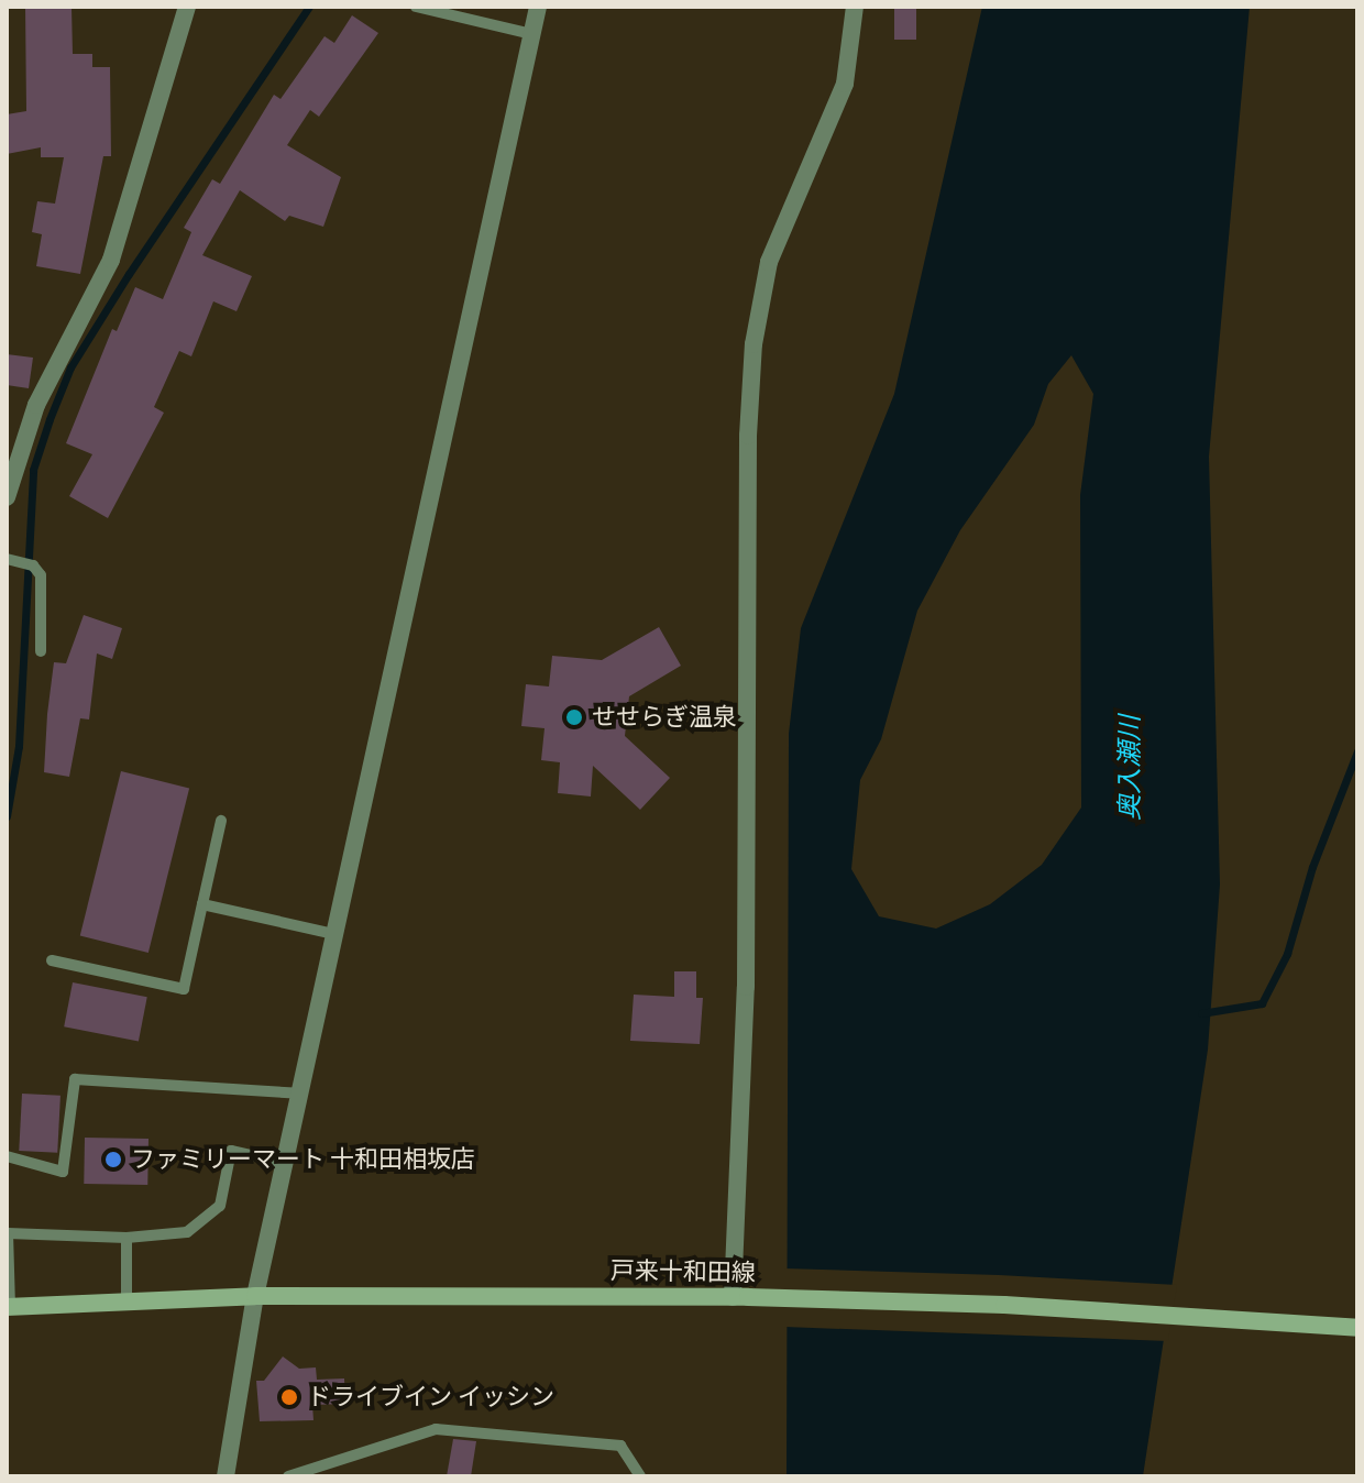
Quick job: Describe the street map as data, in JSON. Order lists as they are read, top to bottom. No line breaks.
{"streets":{"main road":["戸来十和田線"]},"water":["奥入瀬川"],"places":["せせらぎ温泉","ファミリーマート 十和田相坂店","ドライブイン イッシン"]}
